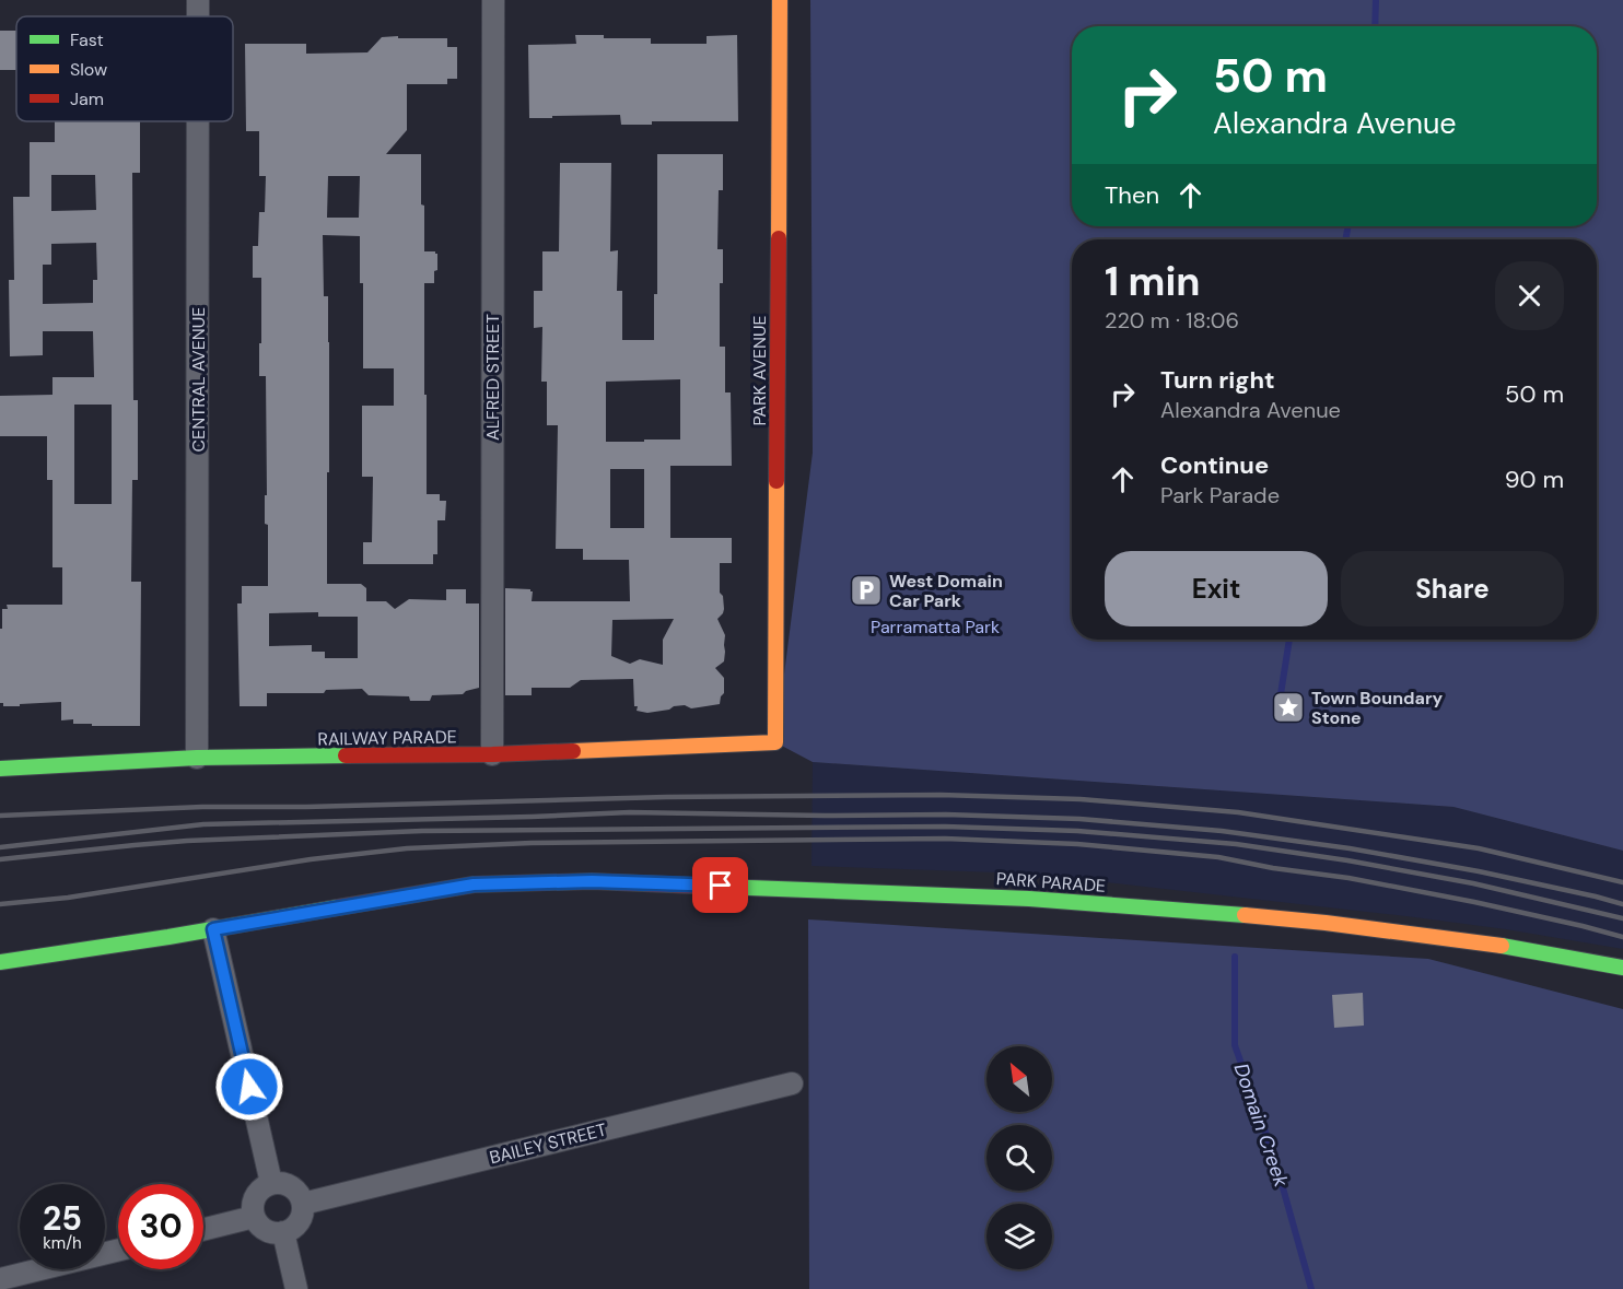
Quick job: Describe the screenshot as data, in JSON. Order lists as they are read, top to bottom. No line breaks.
{"streets":{"street":["PARK AVENUE","ALFRED STREET","CENTRAL AVENUE","RAILWAY PARADE","PARK PARADE","BAILEY STREET"]},"crossings":[["PARK AVENUE","RAILWAY PARADE"],["ALFRED STREET","RAILWAY PARADE"],["CENTRAL AVENUE","RAILWAY PARADE"]],"water":["Domain Creek"],"parks":["Parramatta Park"],"places":{"parking":["West Domain Car Park"],"place":["Town Boundary Stone"]},"legend":["Fast","Slow","Jam"],"north":"top left","page":{"turn":["50 m","Alexandra Avenue"],"then":"Then","heading":["1 min","220 m · 18:06"],"list":[{"name":"Turn right","note":"Alexandra Avenue","value":"50 m"},{"name":"Continue","note":"Park Parade","value":"90 m"}],"buttons":["Exit","Share"],"speed":"25 km/h","limit":"30"}}
